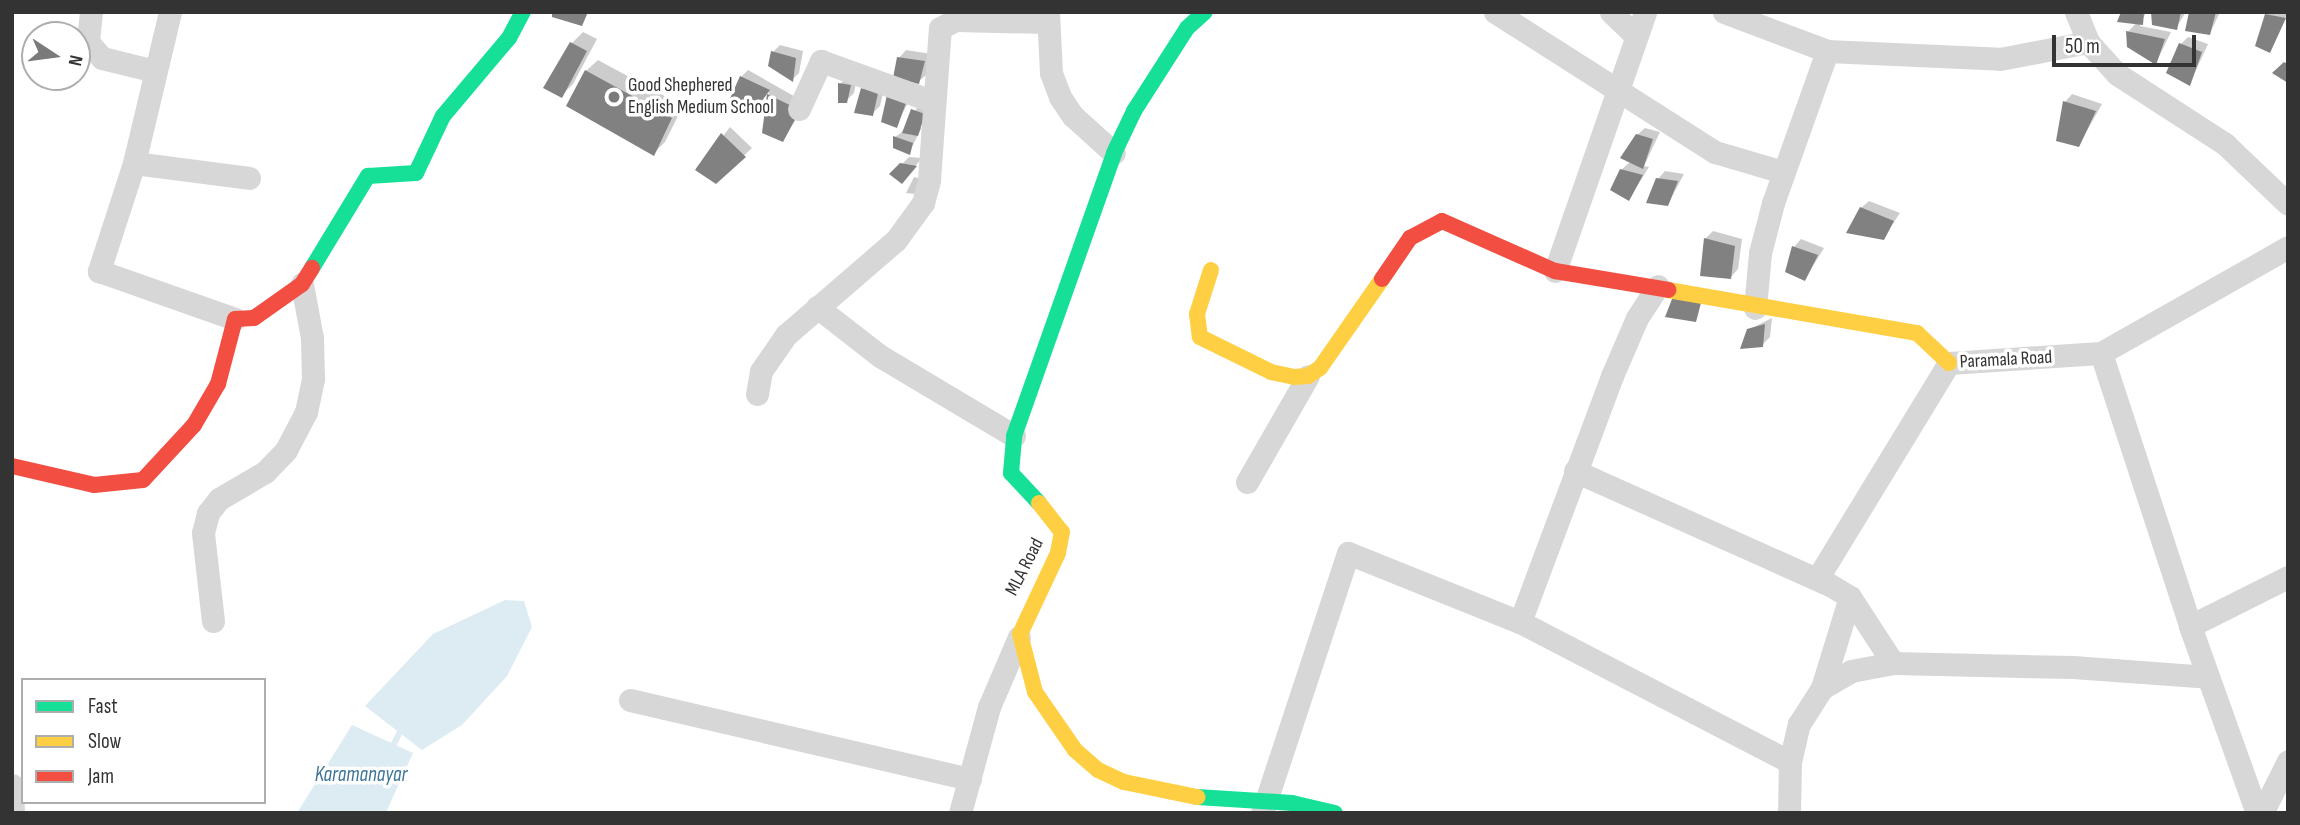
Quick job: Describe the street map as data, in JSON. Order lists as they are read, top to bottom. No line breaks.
{"streets":{"street":["Paramala Road","MLA Road"]},"water":["Karamanayar"],"places":["Good Shephered English Medium School"],"legend":["Fast","Slow","Jam"],"scale_bar":"50 m","north":"right"}
